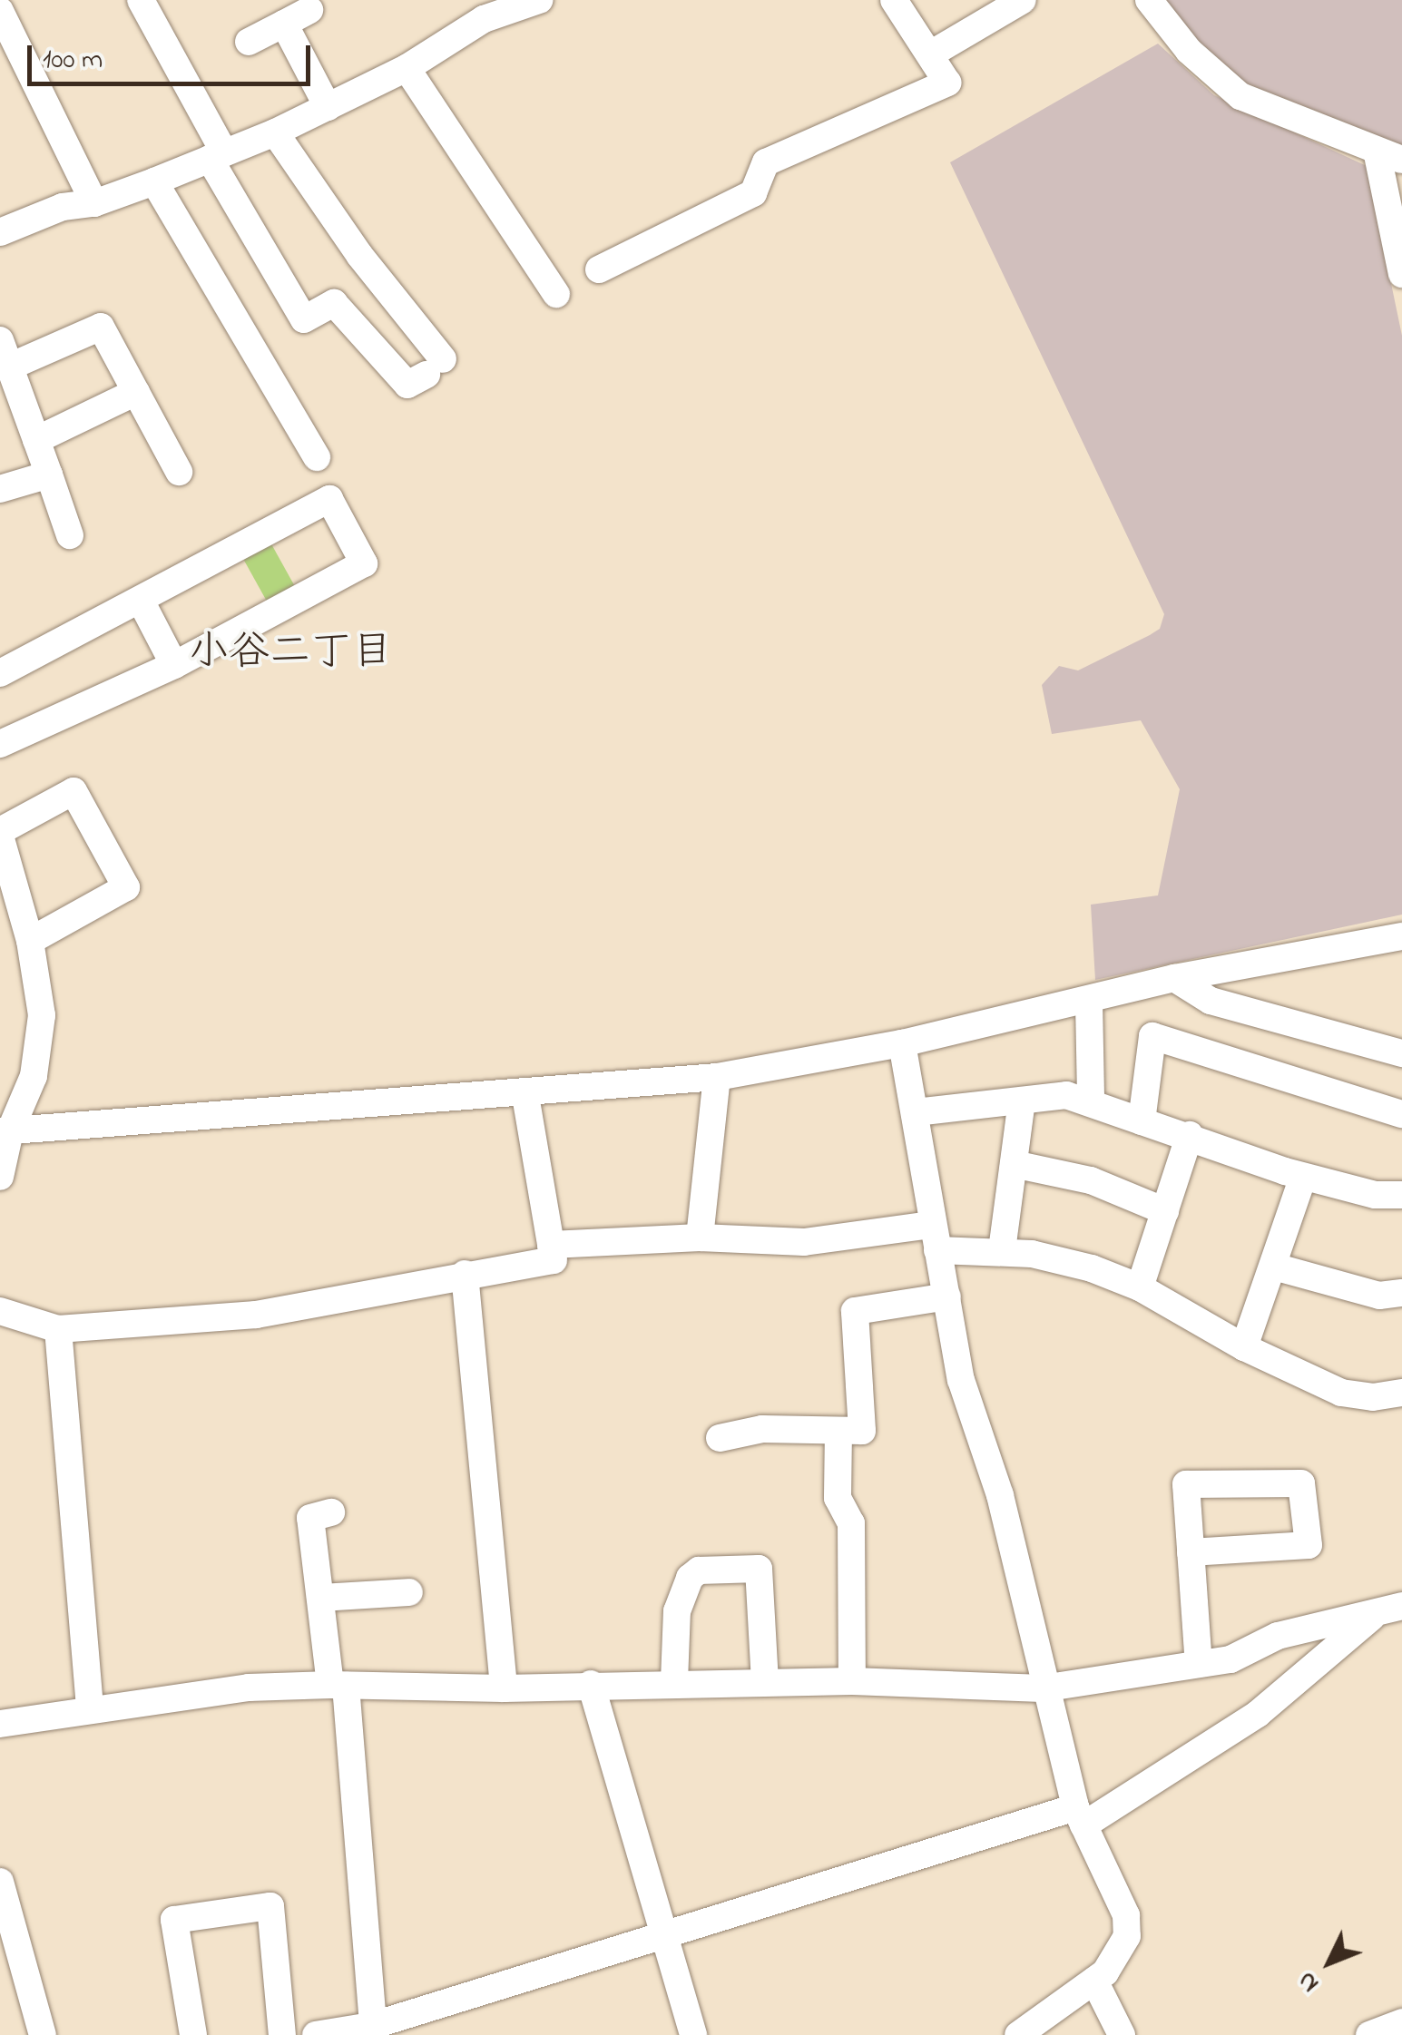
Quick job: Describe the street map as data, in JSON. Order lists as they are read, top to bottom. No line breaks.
{"districts":["小谷二丁目"],"scale_bar":"100 m","north":"bottom left"}
